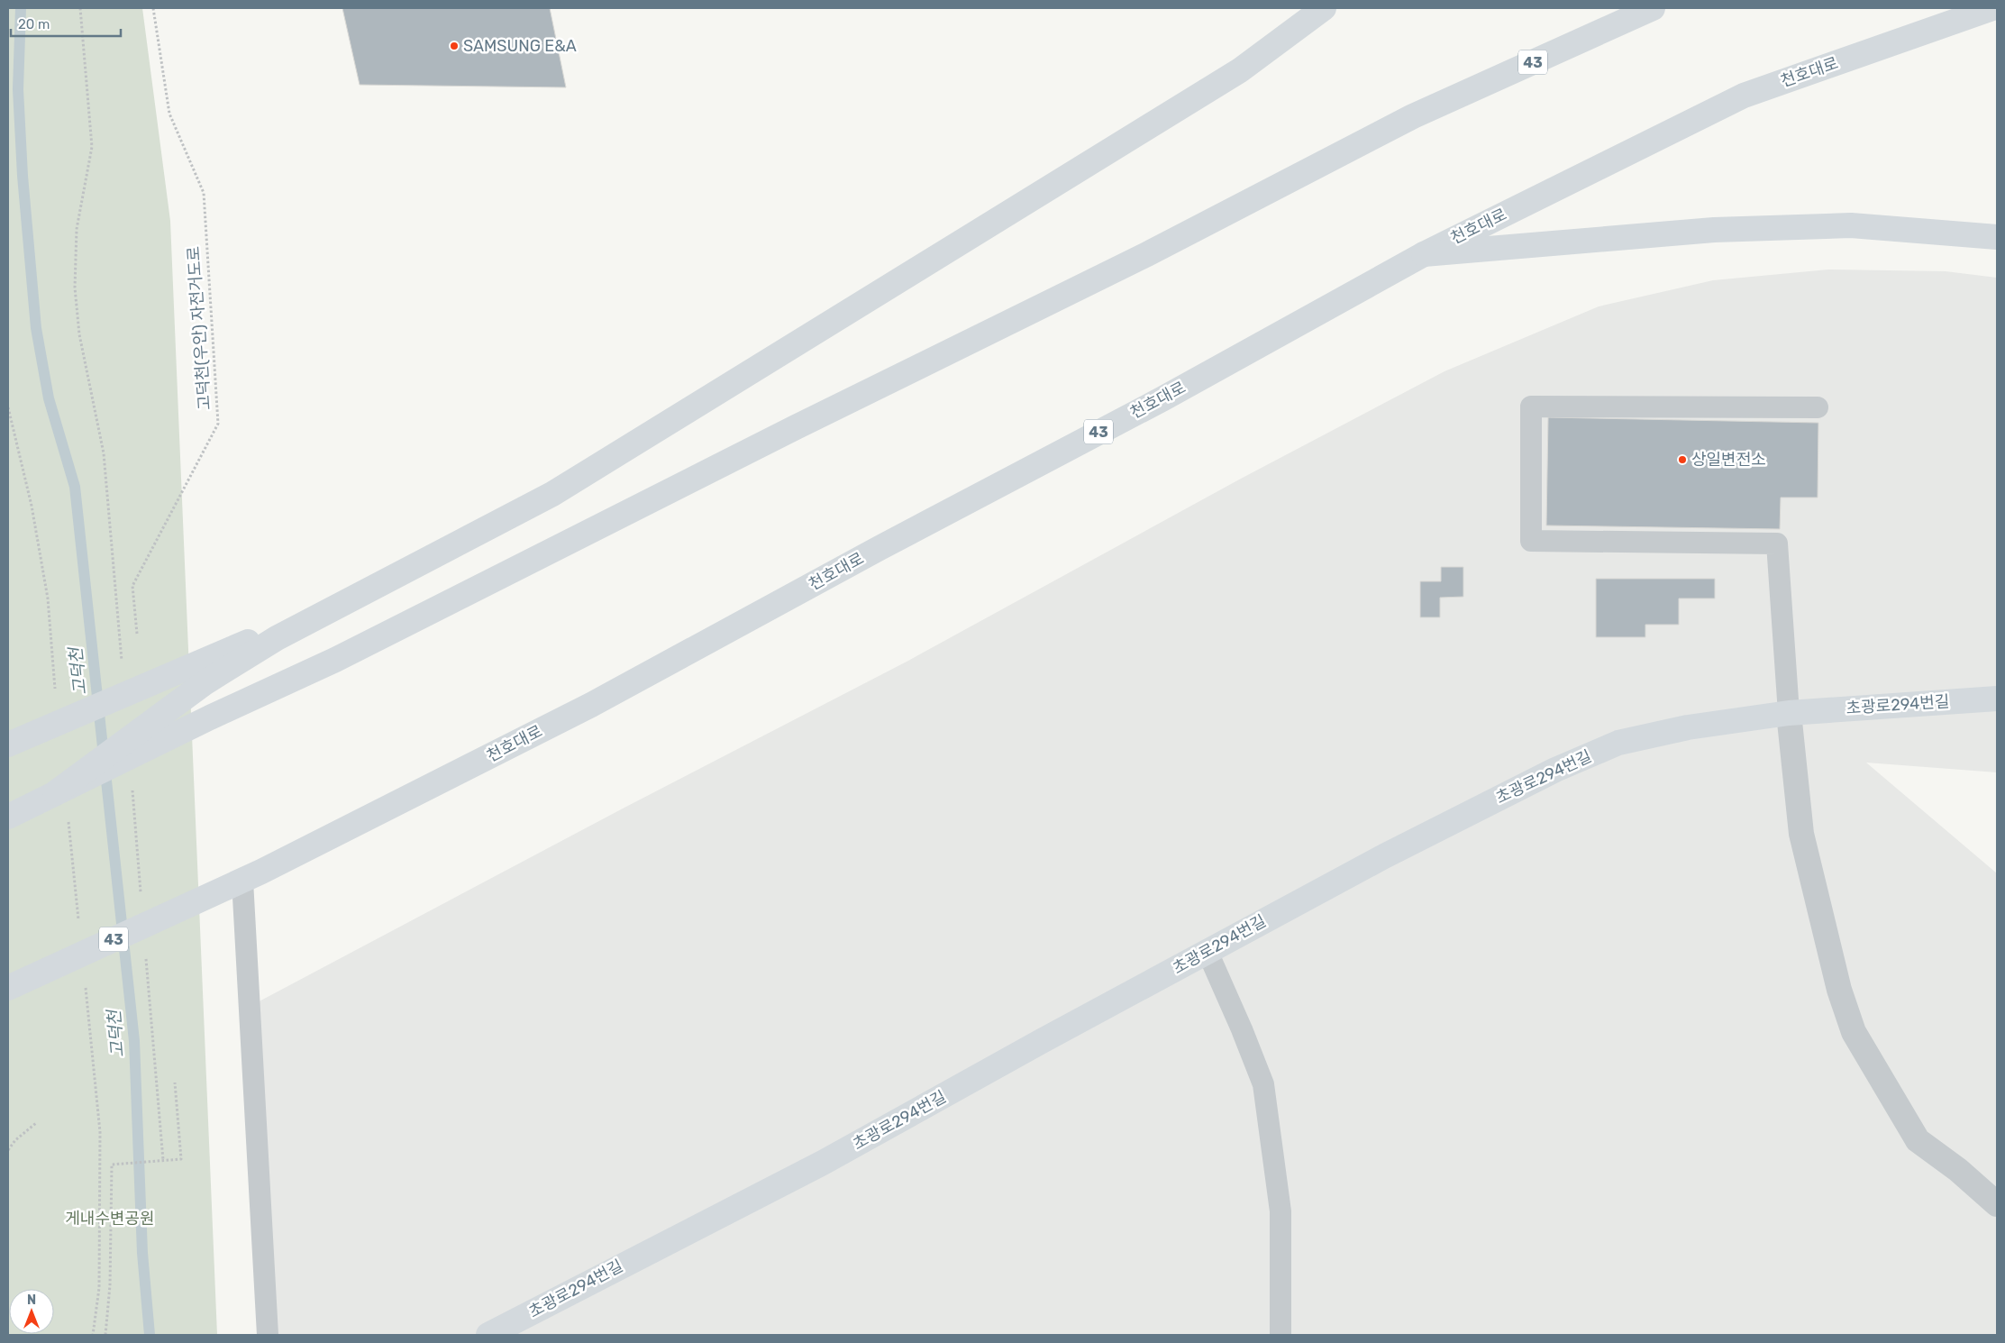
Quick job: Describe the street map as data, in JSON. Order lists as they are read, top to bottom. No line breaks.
{"streets":{"main road":["43","천호대로","초광로294번길"],"path":["고덕천(우안) 자전거도로"]},"water":["고덕천"],"parks":["게내수변공원"],"places":["SAMSUNG E&A","상일변전소"],"scale_bar":"20 m","north":"top"}
